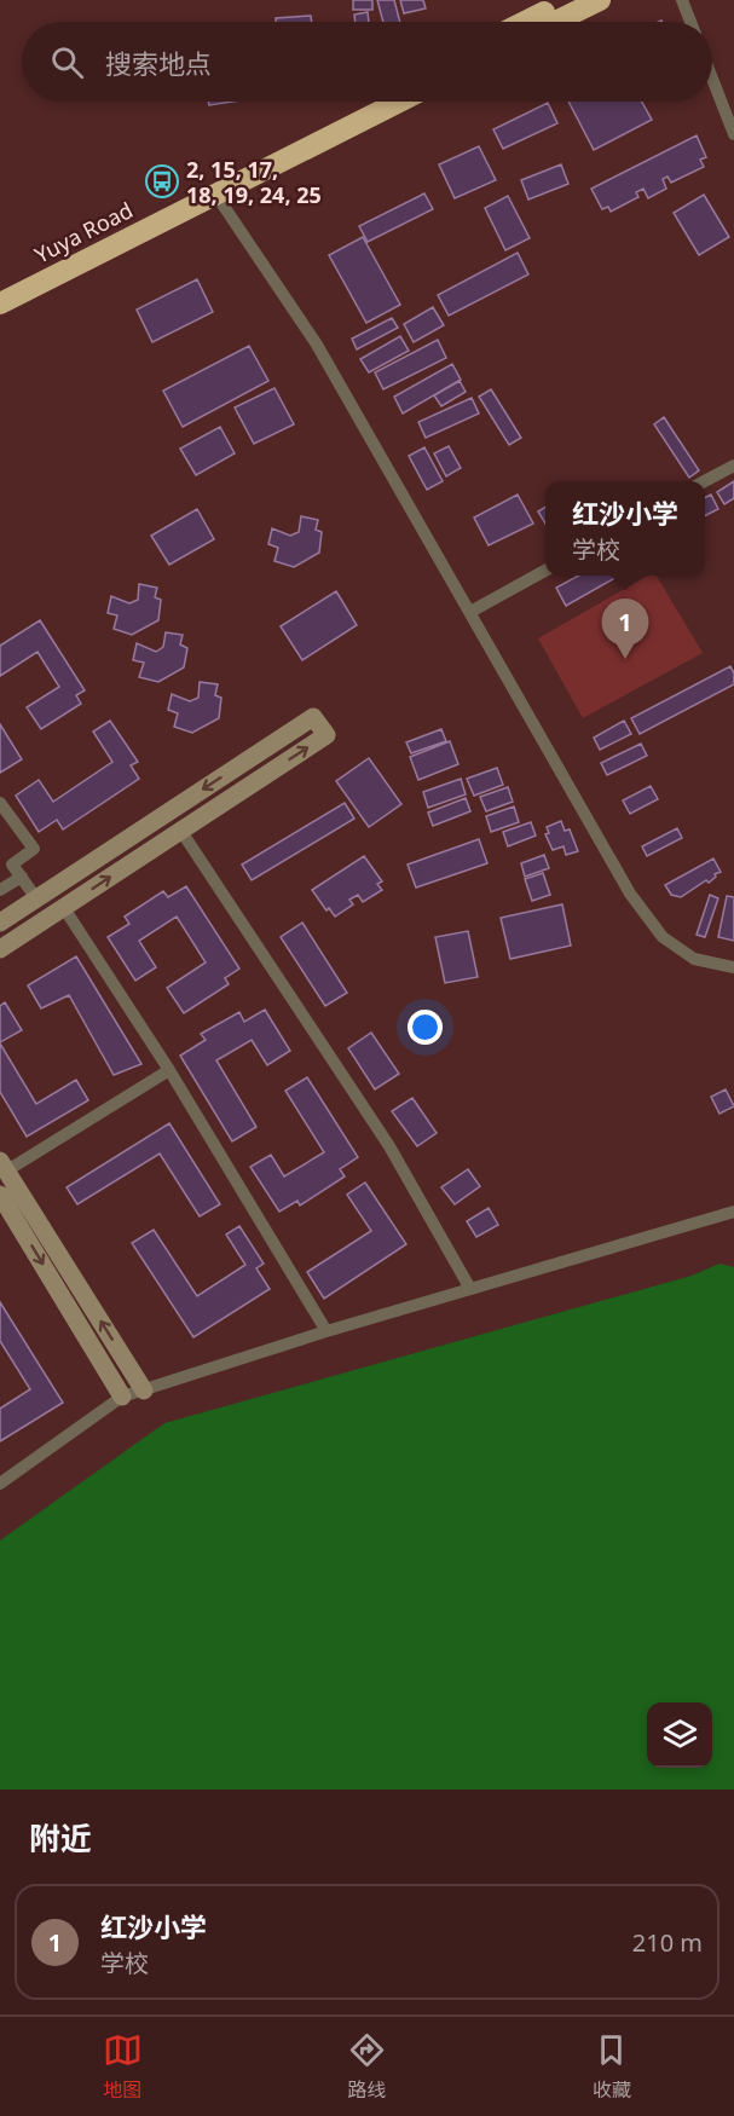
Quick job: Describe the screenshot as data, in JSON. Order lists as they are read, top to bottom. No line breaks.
{"streets":{"highway":["Yuya Road"]},"places":{"bus stop":["2, 15, 17, 18, 19, 24, 25"]},"page":{"search":"搜索地点","popup":["红沙小学","学校"],"pins":"1","heading":"附近","list":[{"mark":"1","name":"红沙小学","note":"学校","value":"210 m"}],"nav":["地图","路线","收藏"]}}
